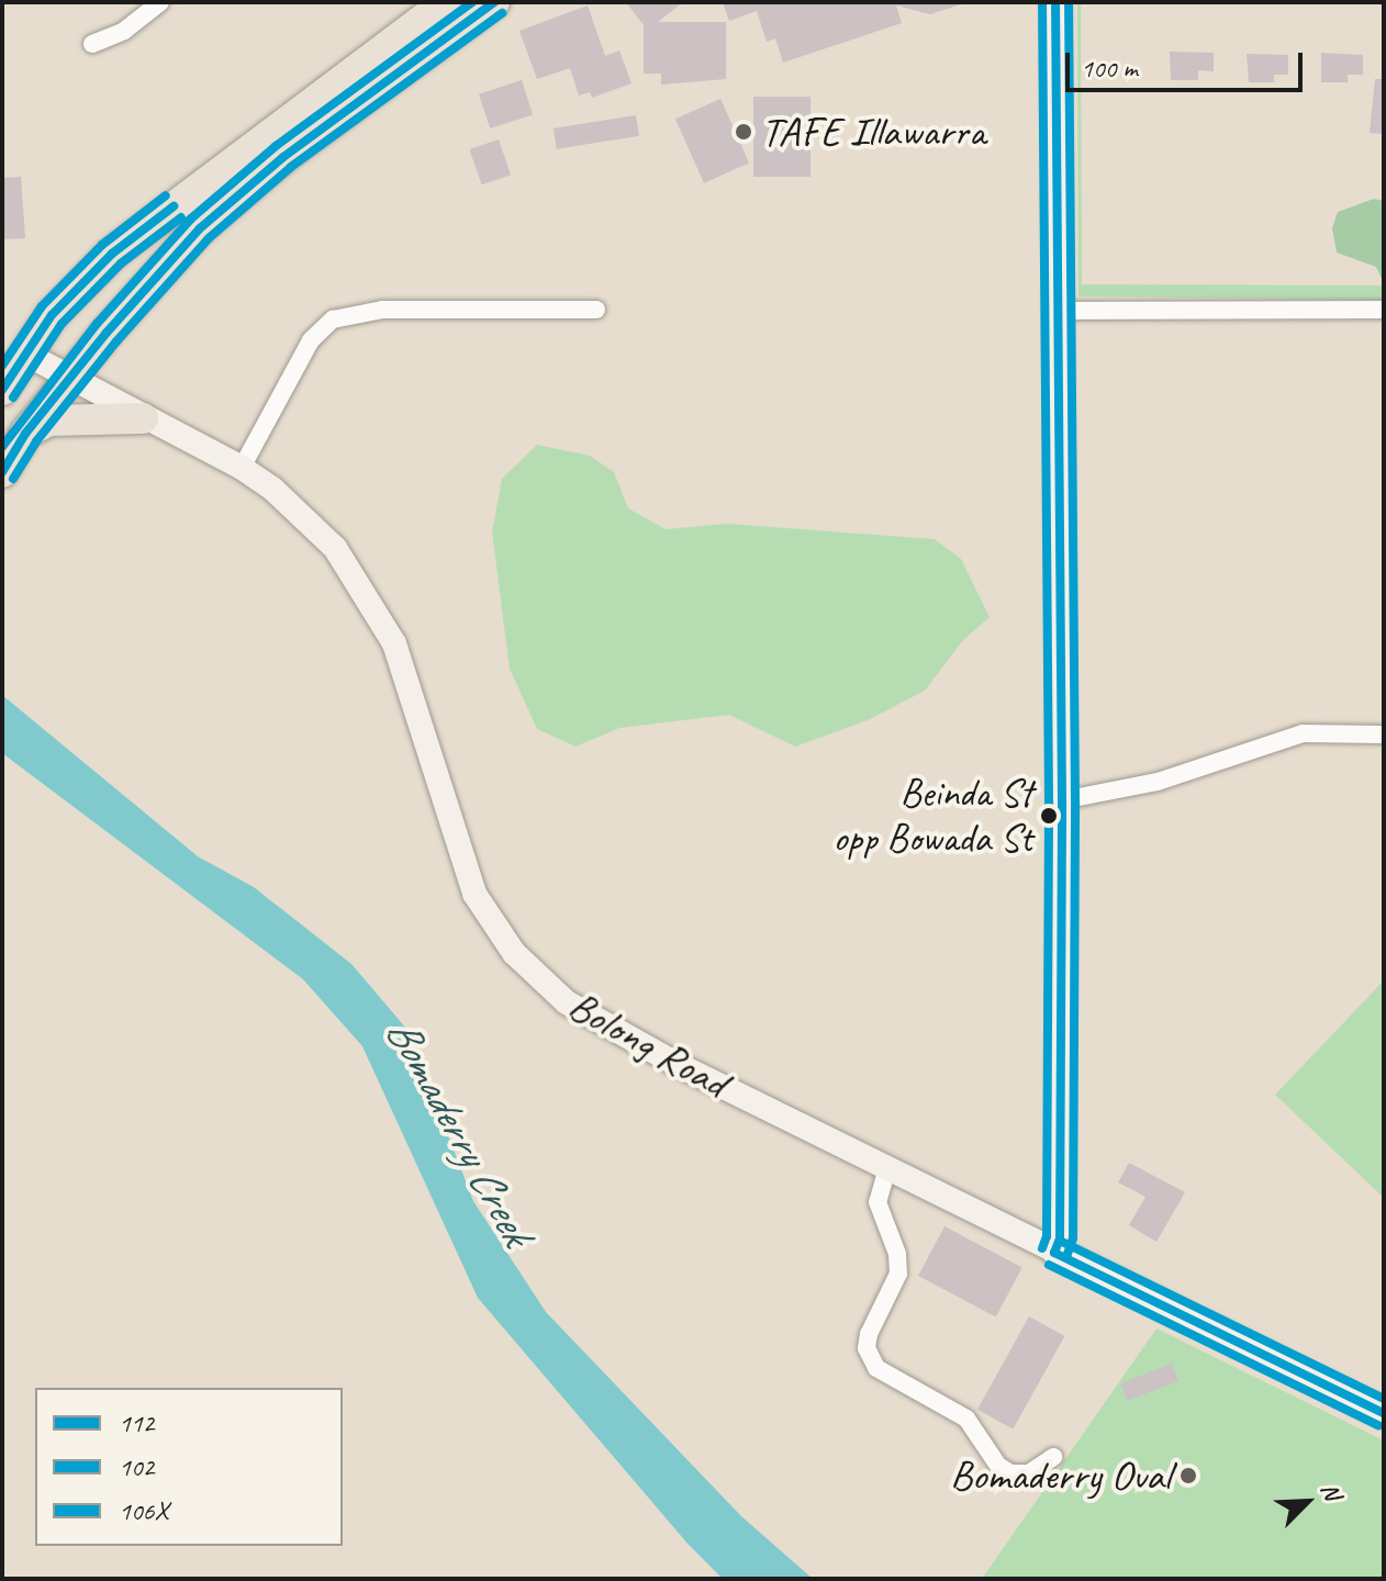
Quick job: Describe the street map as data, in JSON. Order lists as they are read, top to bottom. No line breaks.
{"streets":{"main road":["Bolong Road"]},"water":["Bomaderry Creek"],"places":["TAFE Illawarra","Beinda St opp Bowada St","Bomaderry Oval"],"lines":["transit line 112","transit line 102","transit line 106X"],"legend":["112","102","106X"],"scale_bar":"100 m","north":"top right"}
